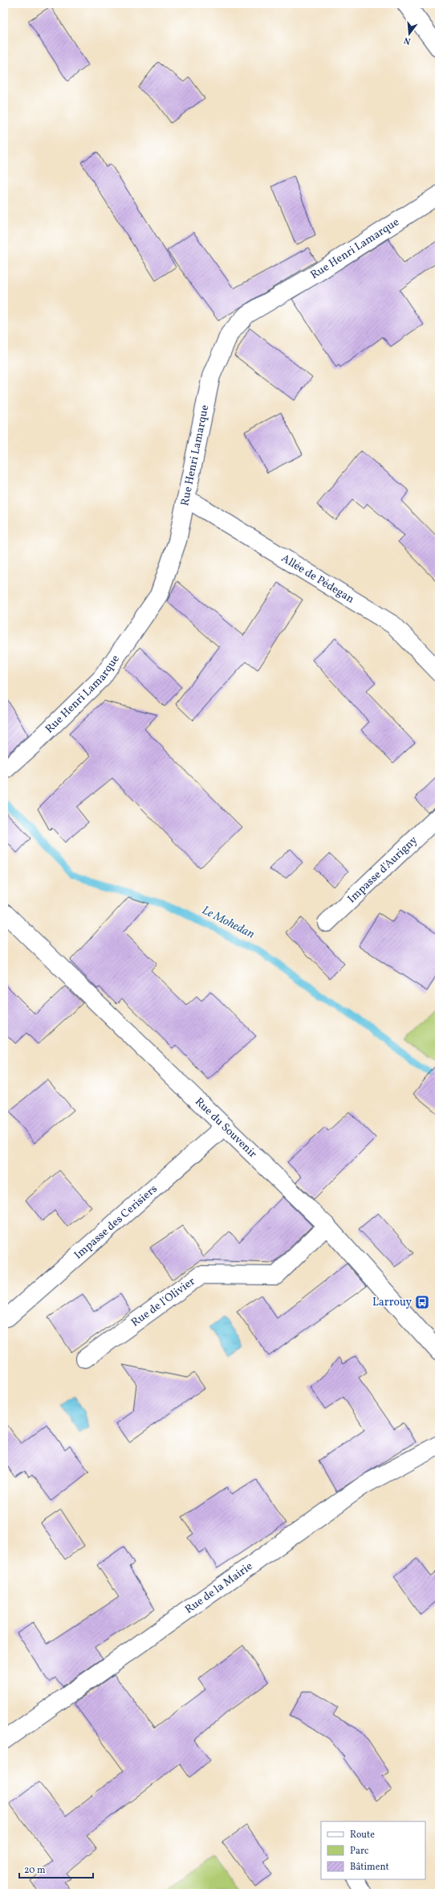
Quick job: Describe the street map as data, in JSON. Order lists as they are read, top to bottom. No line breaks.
{"streets":{"street":["Rue Henri Lamarque","Allée de Pédegan","Impasse d'Aurigny","Rue du Souvenir","Impasse des Cerisiers","Rue de l'Olivier","Rue de la Mairie"]},"crossings":[["Rue Henri Lamarque","Allée de Pédegan"],["Rue du Souvenir","Impasse des Cerisiers"],["Rue du Souvenir","Rue de l'Olivier"]],"water":["Le Mohedan"],"places":{"bus stop":["Larrouy"]},"legend":["Route","Parc","Bâtiment"],"scale_bar":"20 m","north":"bottom"}
